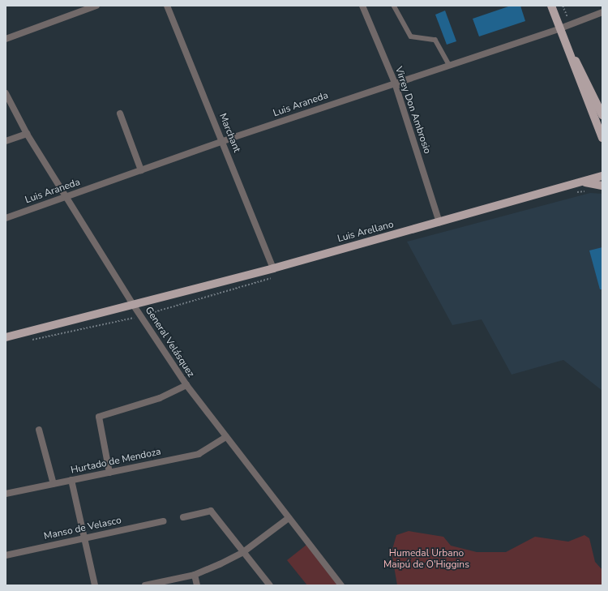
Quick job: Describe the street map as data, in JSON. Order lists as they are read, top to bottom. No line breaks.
{"streets":{"main road":["Luis Arellano"],"street":["Luis Araneda","Virrey Don Ambrosio","Marchant","General Velásquez","Hurtado de Mendoza","Manso de Velasco"]},"crossings":[["Luis Araneda","Virrey Don Ambrosio"],["Luis Araneda","Marchant"],["Luis Araneda","General Velásquez"],["Virrey Don Ambrosio","Luis Arellano"],["Marchant","Luis Arellano"],["Luis Arellano","General Velásquez"],["General Velásquez","Hurtado de Mendoza"]],"parks":["Humedal Urbano Maipú de O'Higgins"]}
